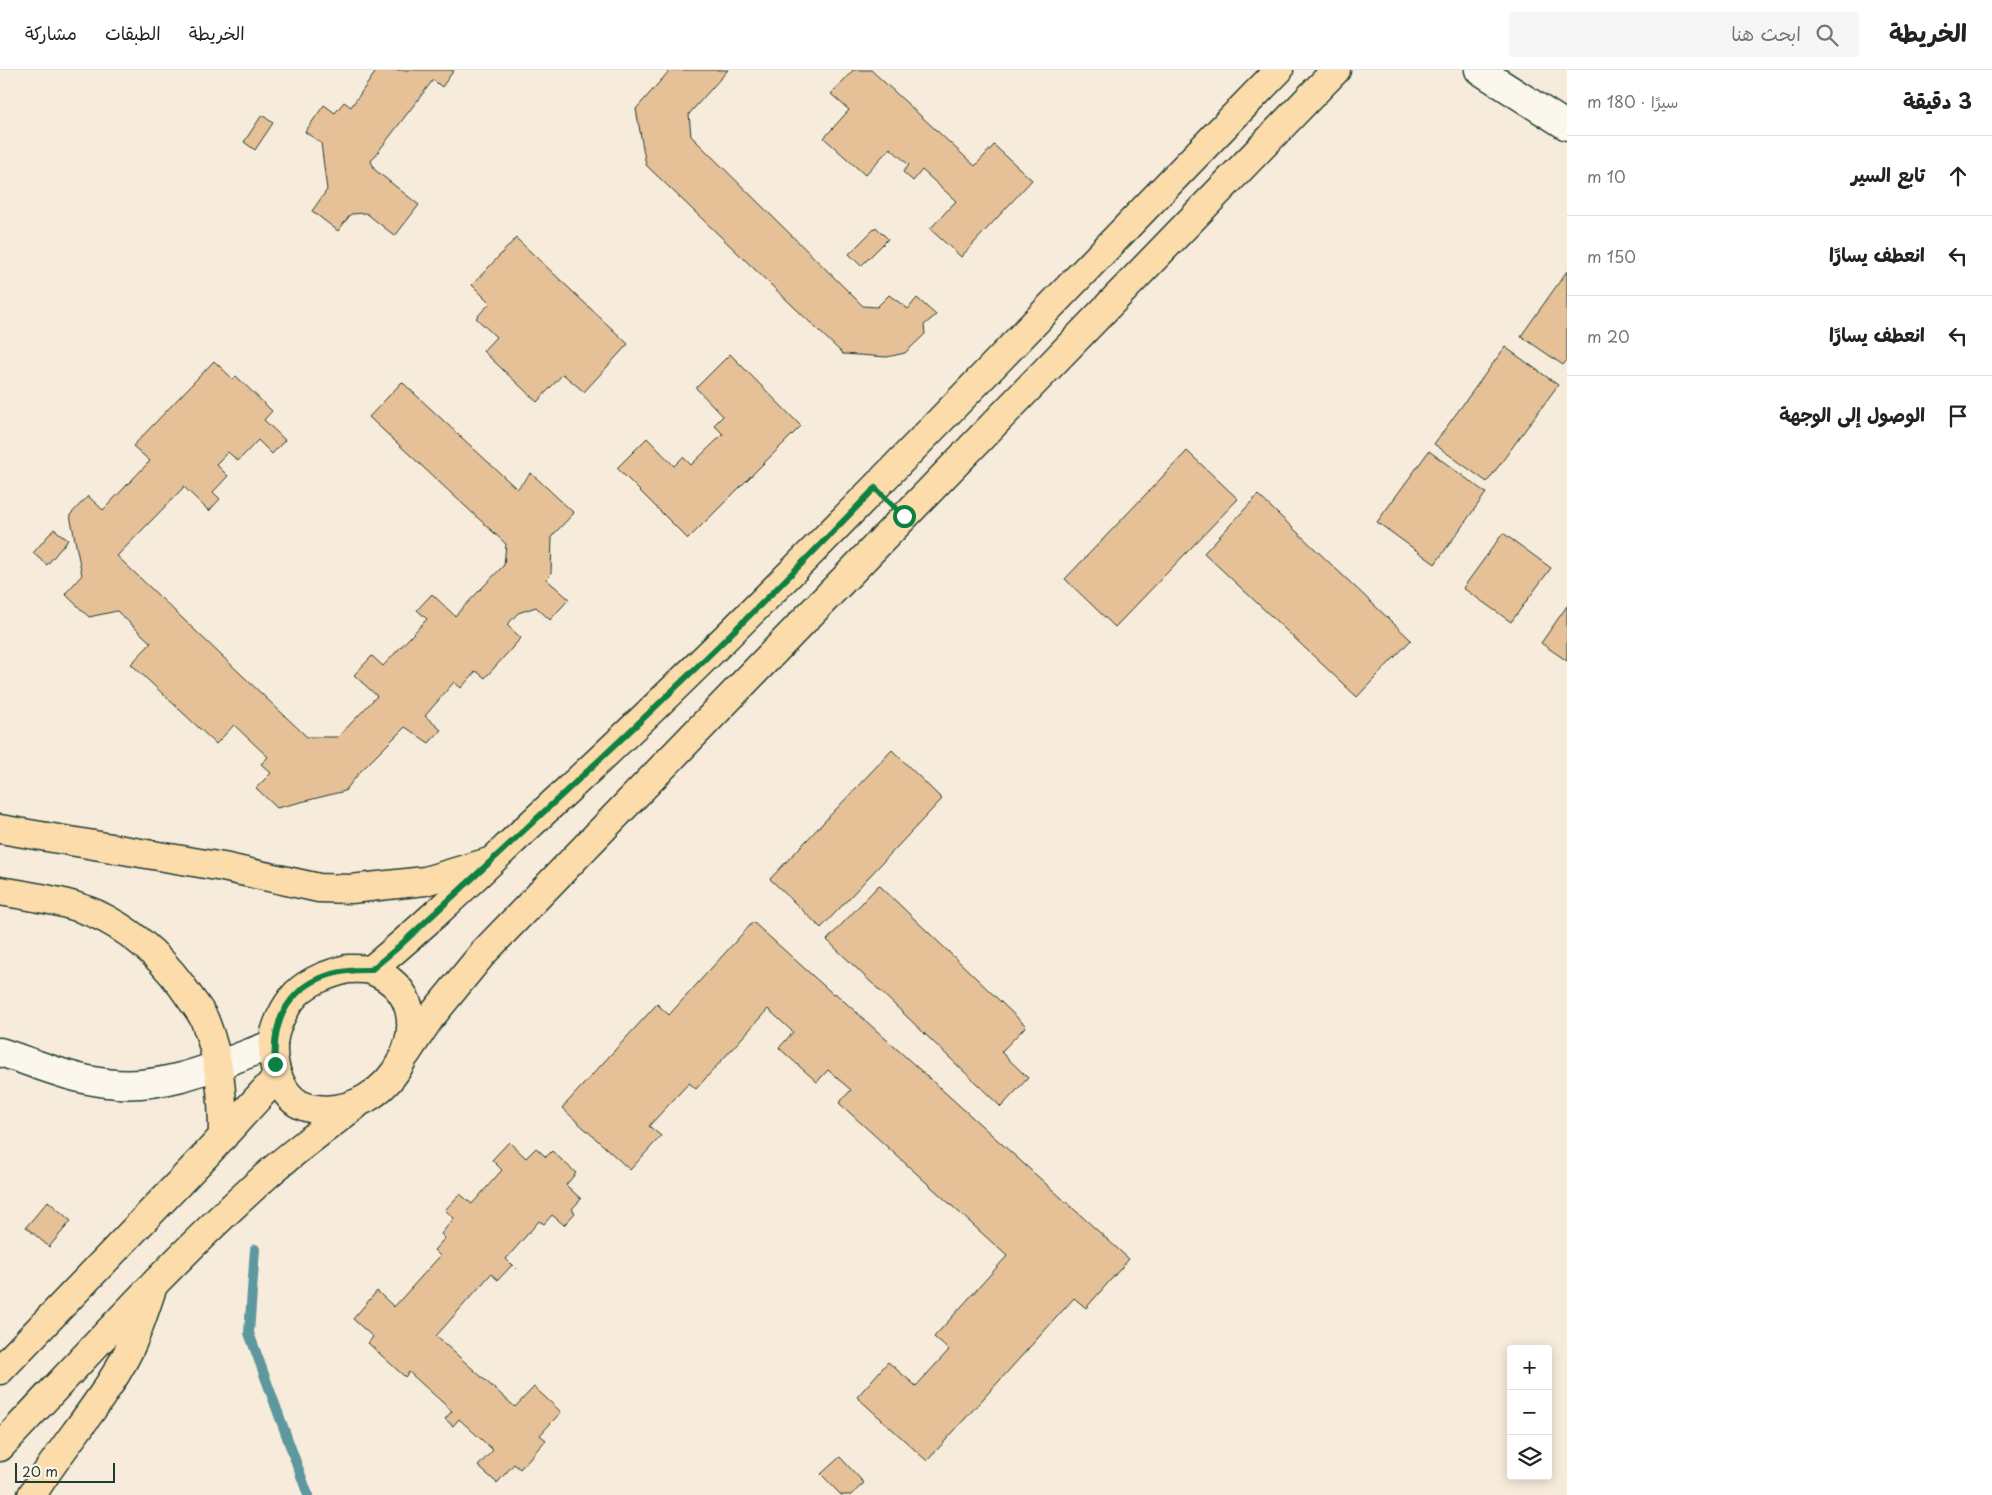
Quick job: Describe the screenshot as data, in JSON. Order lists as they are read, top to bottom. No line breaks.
{"scale_bar":"20 m","page":{"header":"الخريطة","search":"ابحث هنا","nav":["الخريطة","الطبقات","مشاركة"],"heading":["3 دقيقة","سيرًا · 180 m"],"list":[["تابع السير","10 m"],["انعطف يسارًا","150 m"],["انعطف يسارًا","20 m"],"الوصول إلى الوجهة"],"map_buttons":["+","−"],"scale":"20 m"}}
